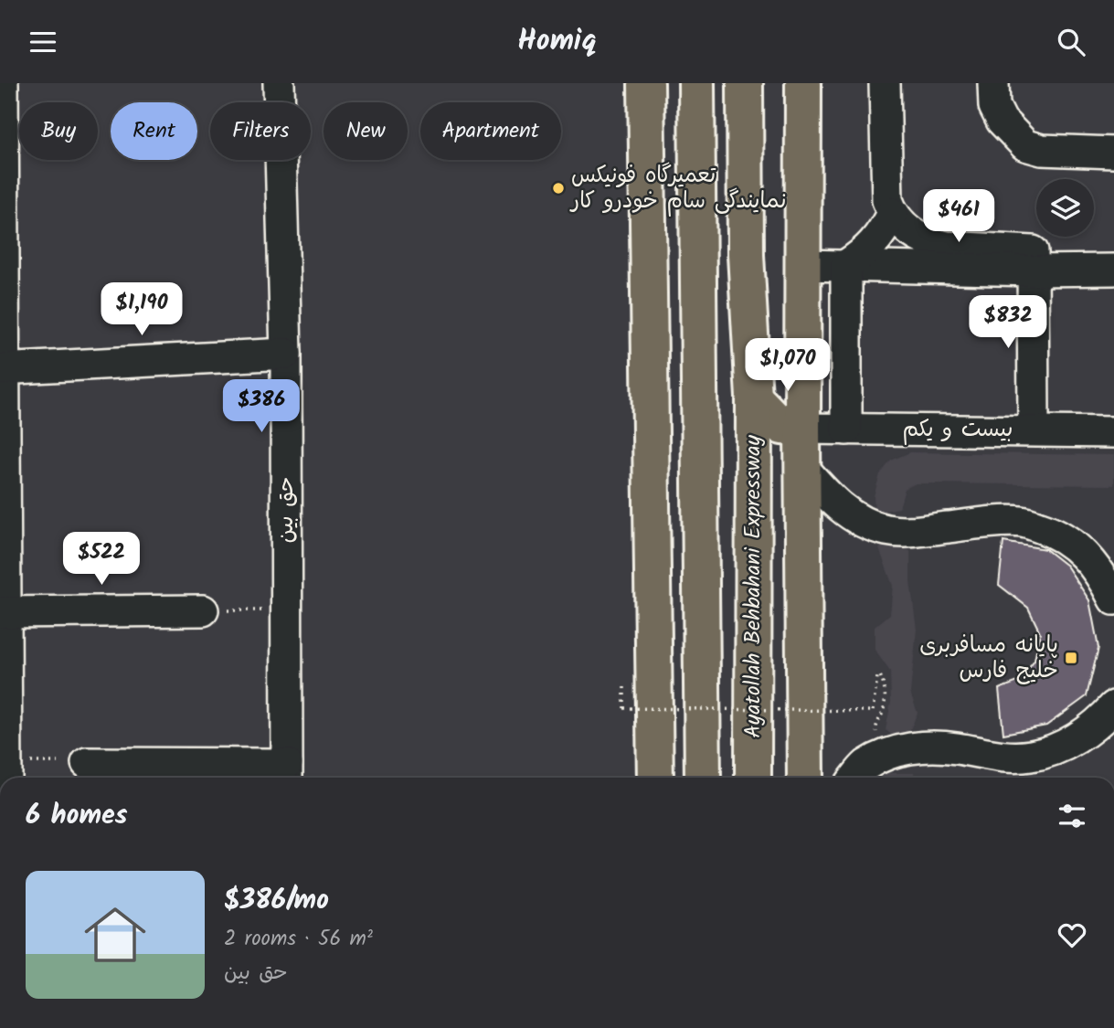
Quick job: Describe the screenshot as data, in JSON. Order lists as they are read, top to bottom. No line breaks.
{"streets":{"main road":["Ayatollah Behbahani Expressway"],"street":["بیست و یکم","حق بین"]},"places":{"other":["تعمیرگاه فونیکس نمایندگی سام خودرو کار"],"transit":["پایانه مسافربری خلیج فارس"]},"page":{"header":"Homiq","chip":["Buy","Rent","Filters","New","Apartment"],"price":["$461","$1,190","$832","$1,070","$386","$522"],"heading":"6 homes","list":[{"name":"$386/mo","note":"2 rooms · 56 m² · حق بین"}]}}
